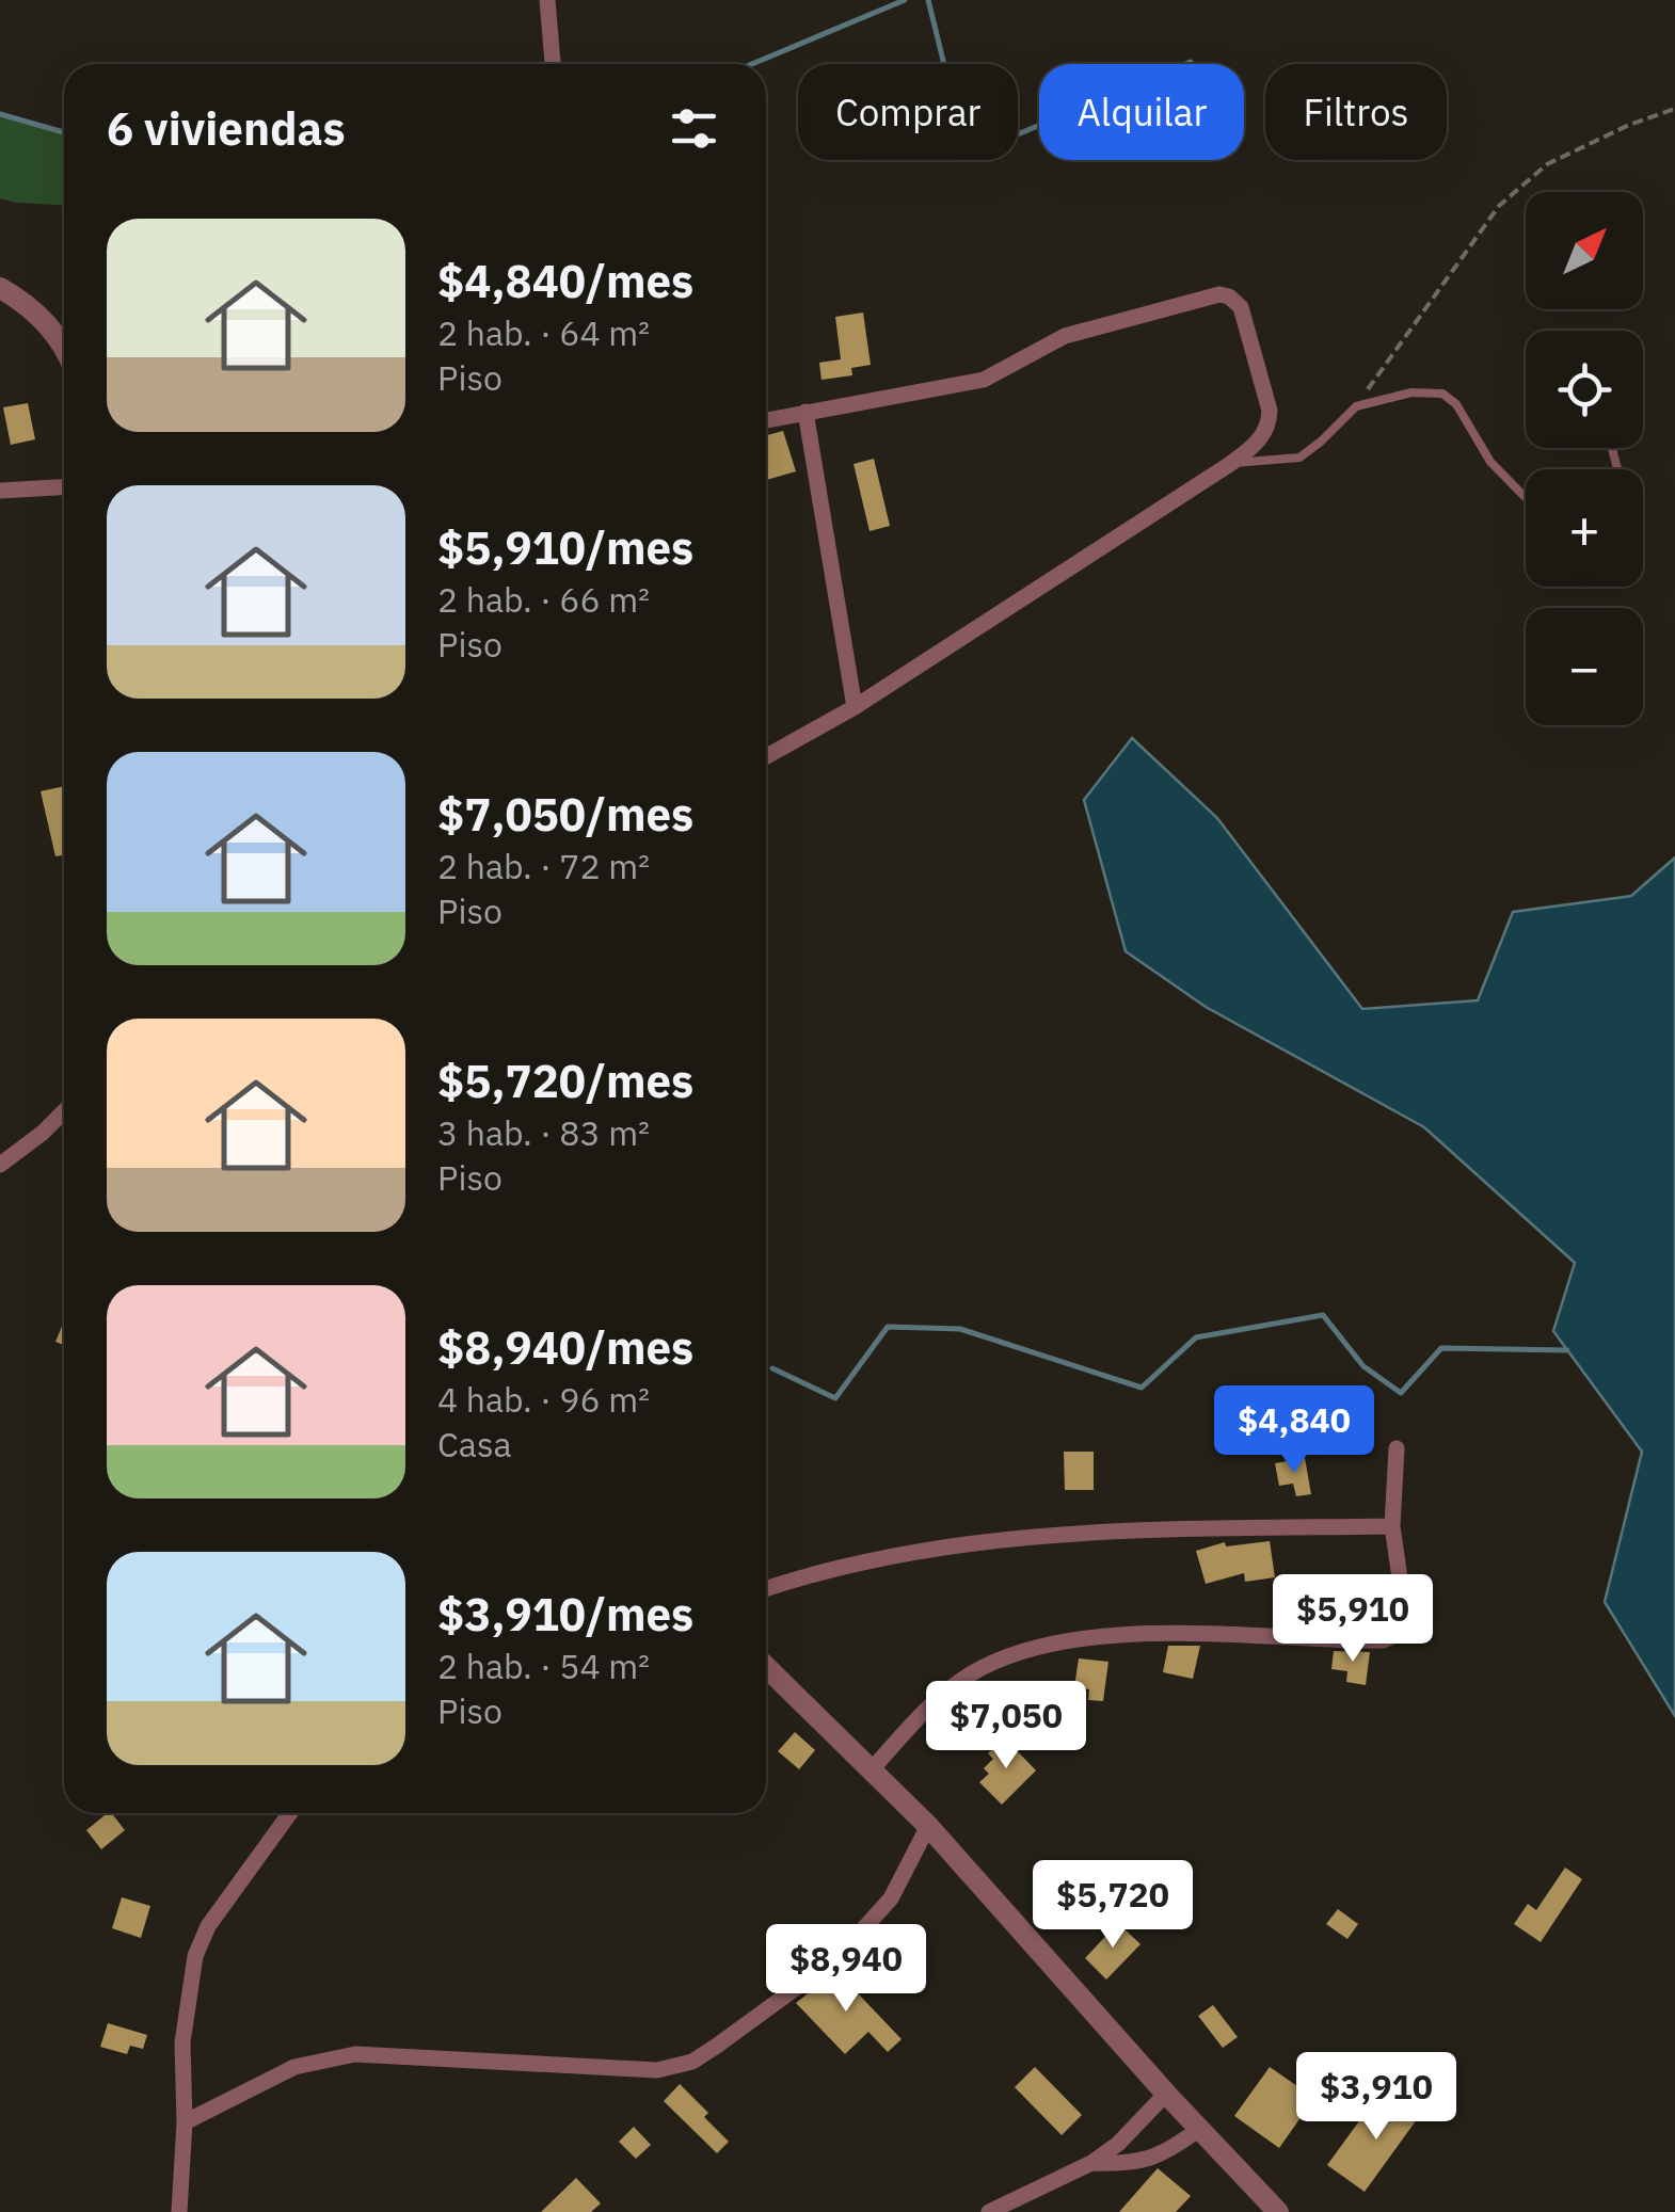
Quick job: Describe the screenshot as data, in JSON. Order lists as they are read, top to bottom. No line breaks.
{"north":"top right","page":{"chip":["Comprar","Alquilar","Filtros"],"heading":"6 viviendas","map_buttons":["+","−"],"list":[{"name":"$4,840/mes","note":"2 hab. · 64 m² · Piso"},{"name":"$5,910/mes","note":"2 hab. · 66 m² · Piso"},{"name":"$7,050/mes","note":"2 hab. · 72 m² · Piso"},{"name":"$5,720/mes","note":"3 hab. · 83 m² · Piso"},{"name":"$8,940/mes","note":"4 hab. · 96 m² · Casa"},{"name":"$3,910/mes","note":"2 hab. · 54 m² · Piso"}],"price":["$4,840","$5,910","$7,050","$5,720","$8,940","$3,910"]}}
